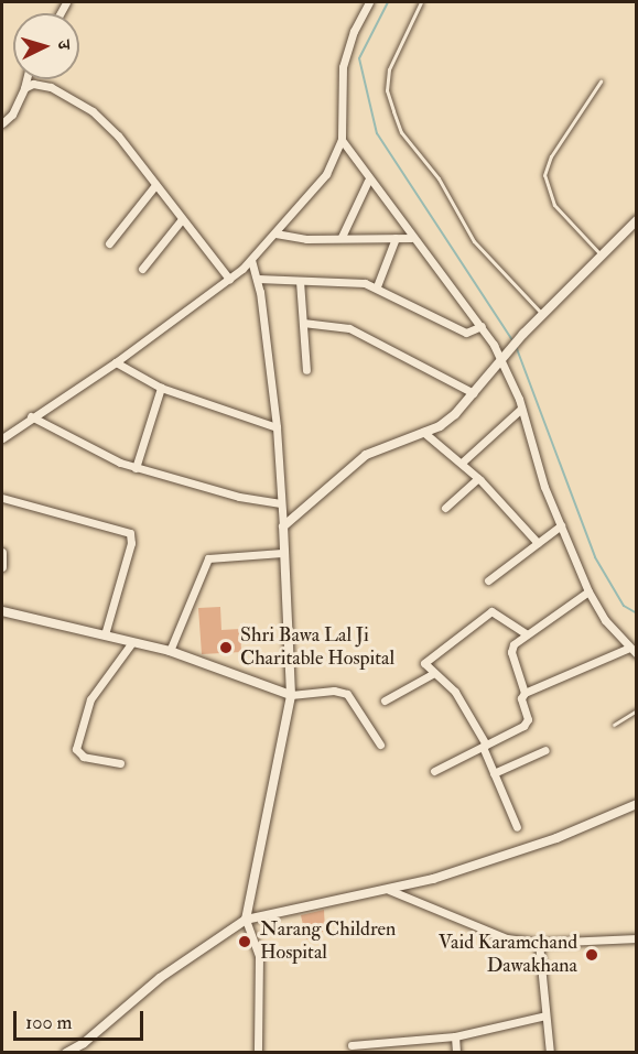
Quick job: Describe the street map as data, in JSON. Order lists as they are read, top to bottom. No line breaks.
{"places":["Shri Bawa Lal Ji Charitable Hospital","Narang Children Hospital","Vaid Karamchand Dawakhana"],"scale_bar":"100 m","north":"right"}
